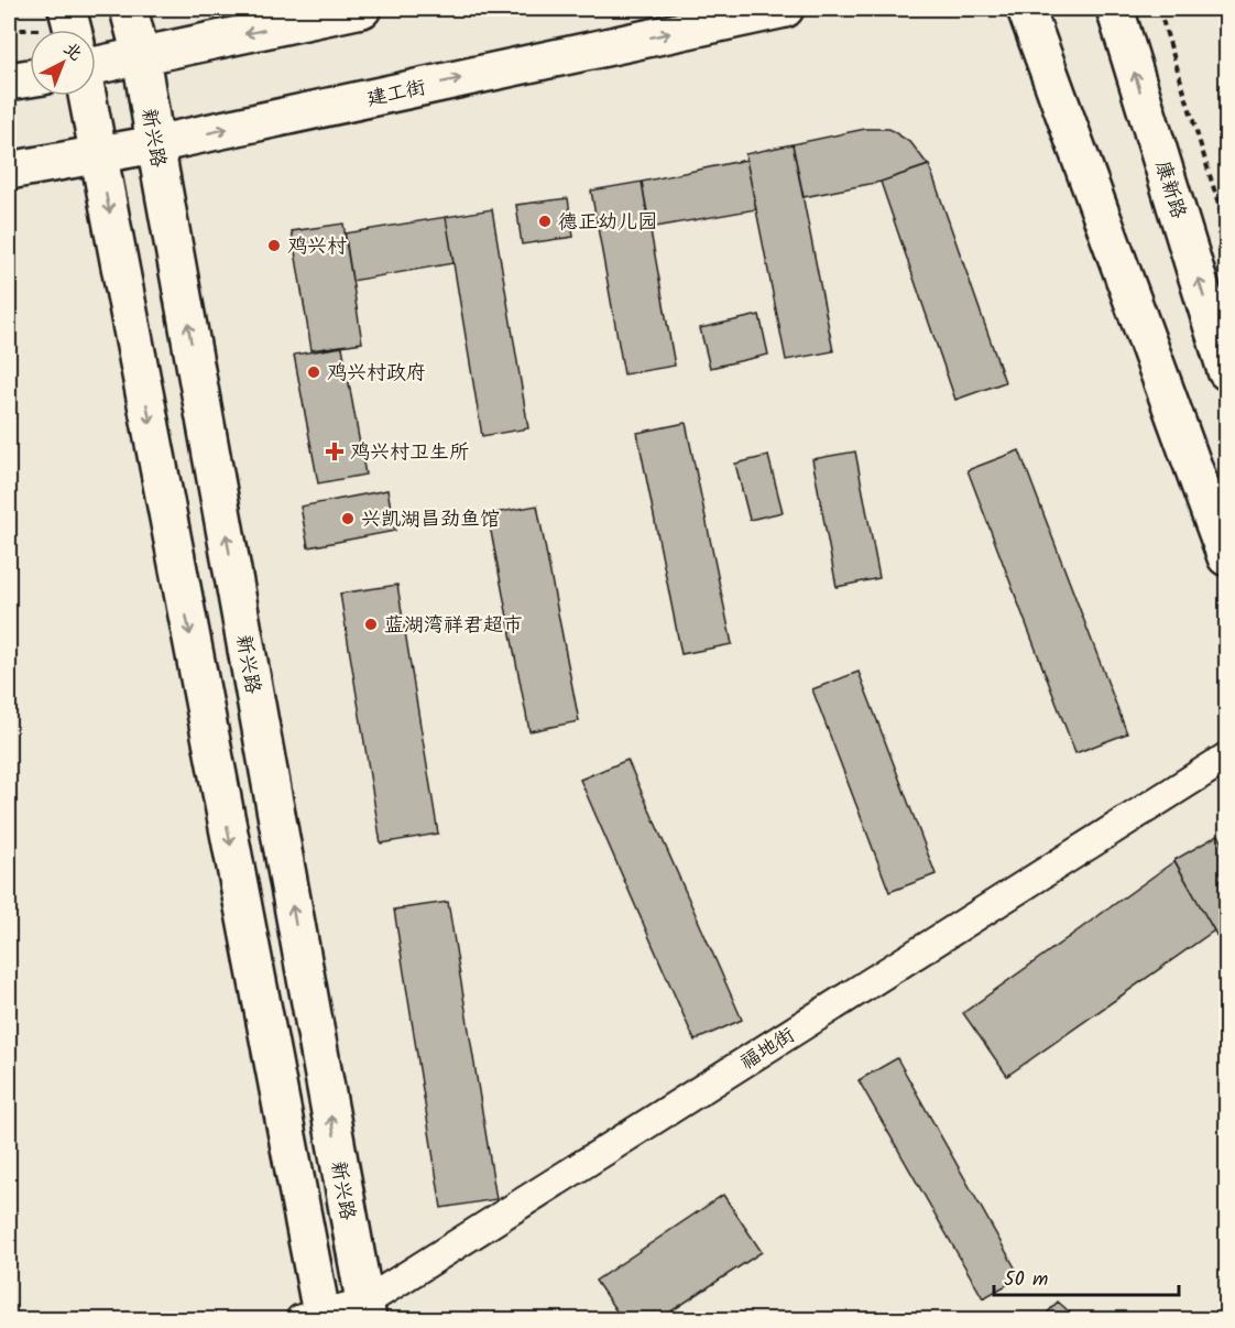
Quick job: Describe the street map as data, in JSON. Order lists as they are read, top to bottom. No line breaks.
{"streets":{"main road":["建工街","新兴路","康新路"],"street":["福地街"]},"crossings":[["建工街","新兴路"],["新兴路","福地街"]],"places":{"other":["德正幼儿园","鸡兴村","鸡兴村政府","兴凯湖昌劲鱼馆","蓝湖湾祥君超市"],"health":["鸡兴村卫生所"]},"scale_bar":"50 m","north":"top right"}
